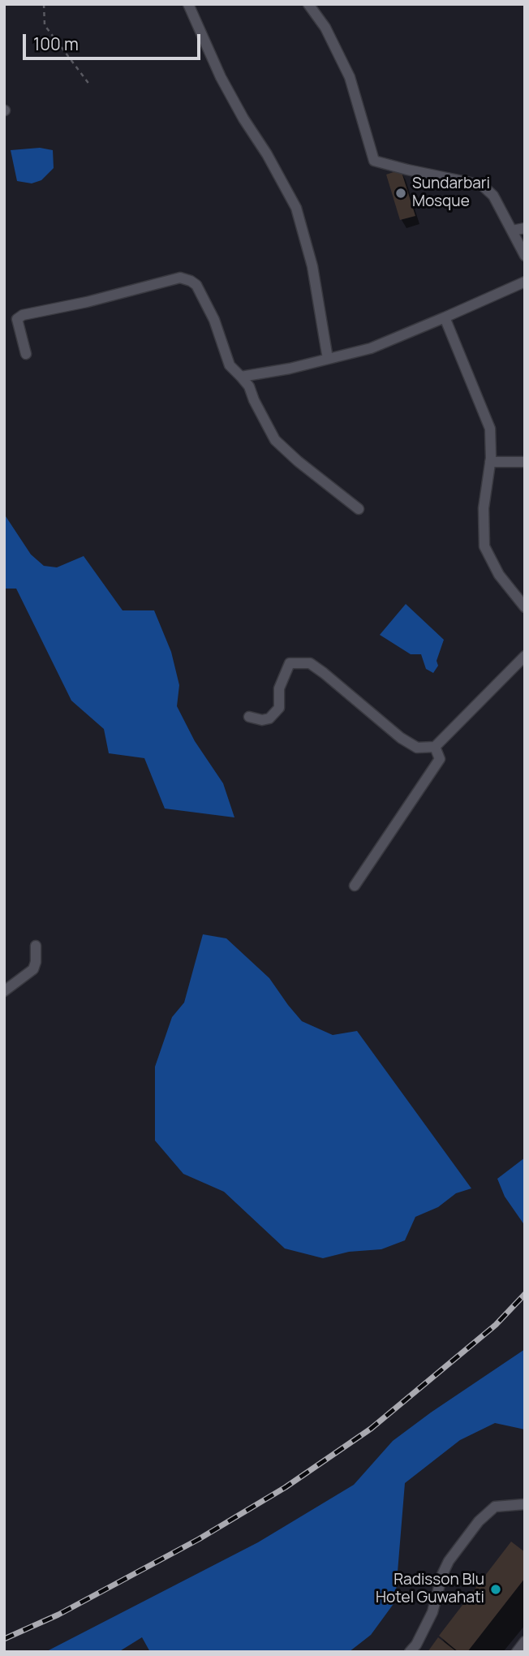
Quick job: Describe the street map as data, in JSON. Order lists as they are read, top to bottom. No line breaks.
{"places":["Sundarbari Mosque","Radisson Blu Hotel Guwahati"],"scale_bar":"100 m"}
